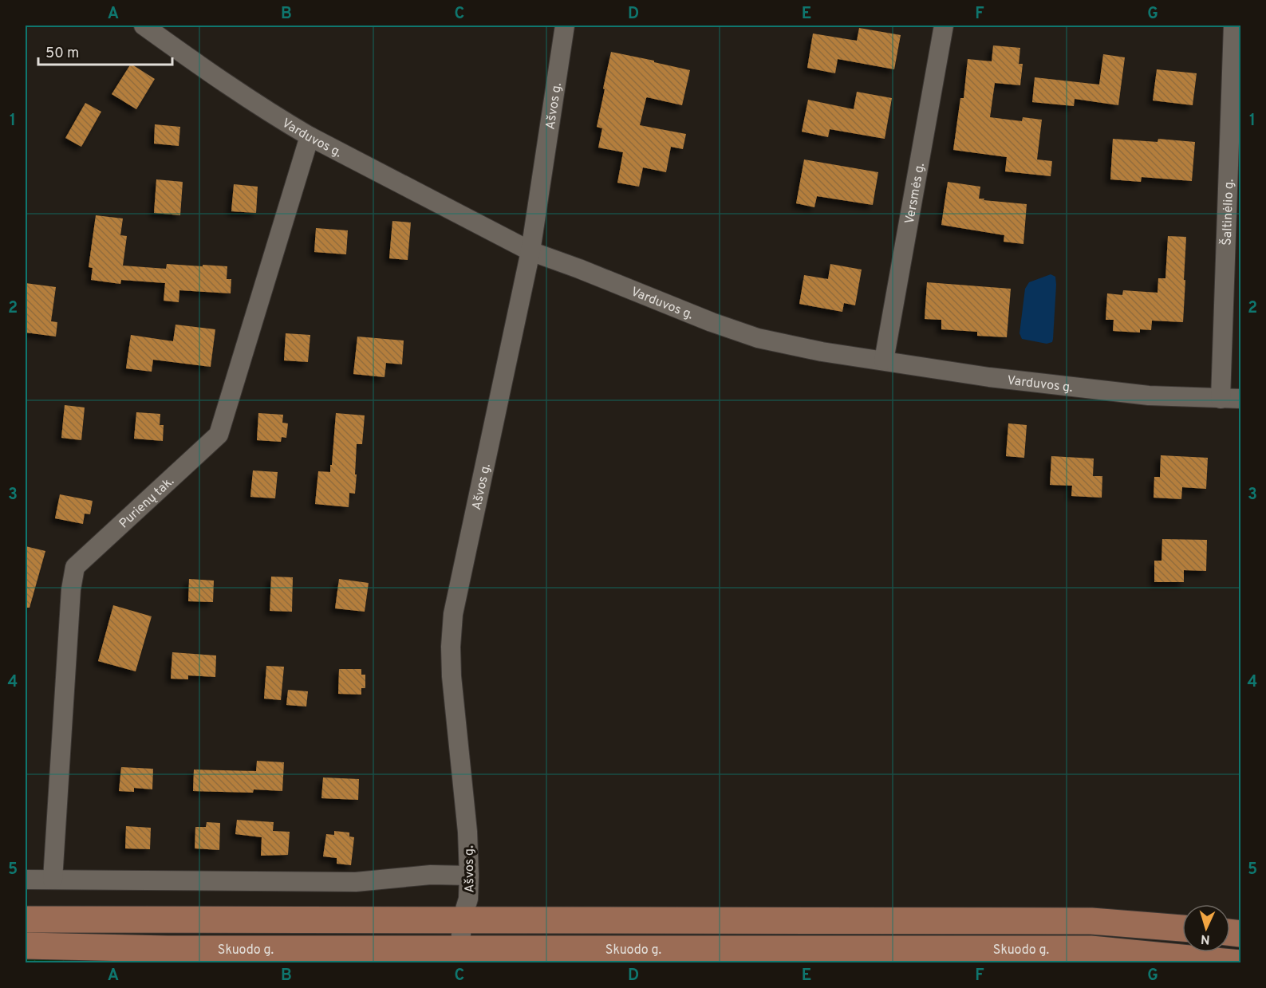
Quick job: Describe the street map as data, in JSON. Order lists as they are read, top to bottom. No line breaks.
{"streets":{"main road":["Skuodo g."],"street":["Ašvos g.","Varduvos g.","Versmės g.","Šaltinėlio g.","Purienų tak."]},"crossings":[["Ašvos g.","Varduvos g."],["Ašvos g.","Skuodo g."],["Varduvos g.","Versmės g."],["Varduvos g.","Šaltinėlio g."],["Varduvos g.","Purienų tak."]],"scale_bar":"50 m","north":"bottom","grid":{"columns":["A","B","C","D","E","F","G"],"rows":["1","2","3","4","5"]}}
